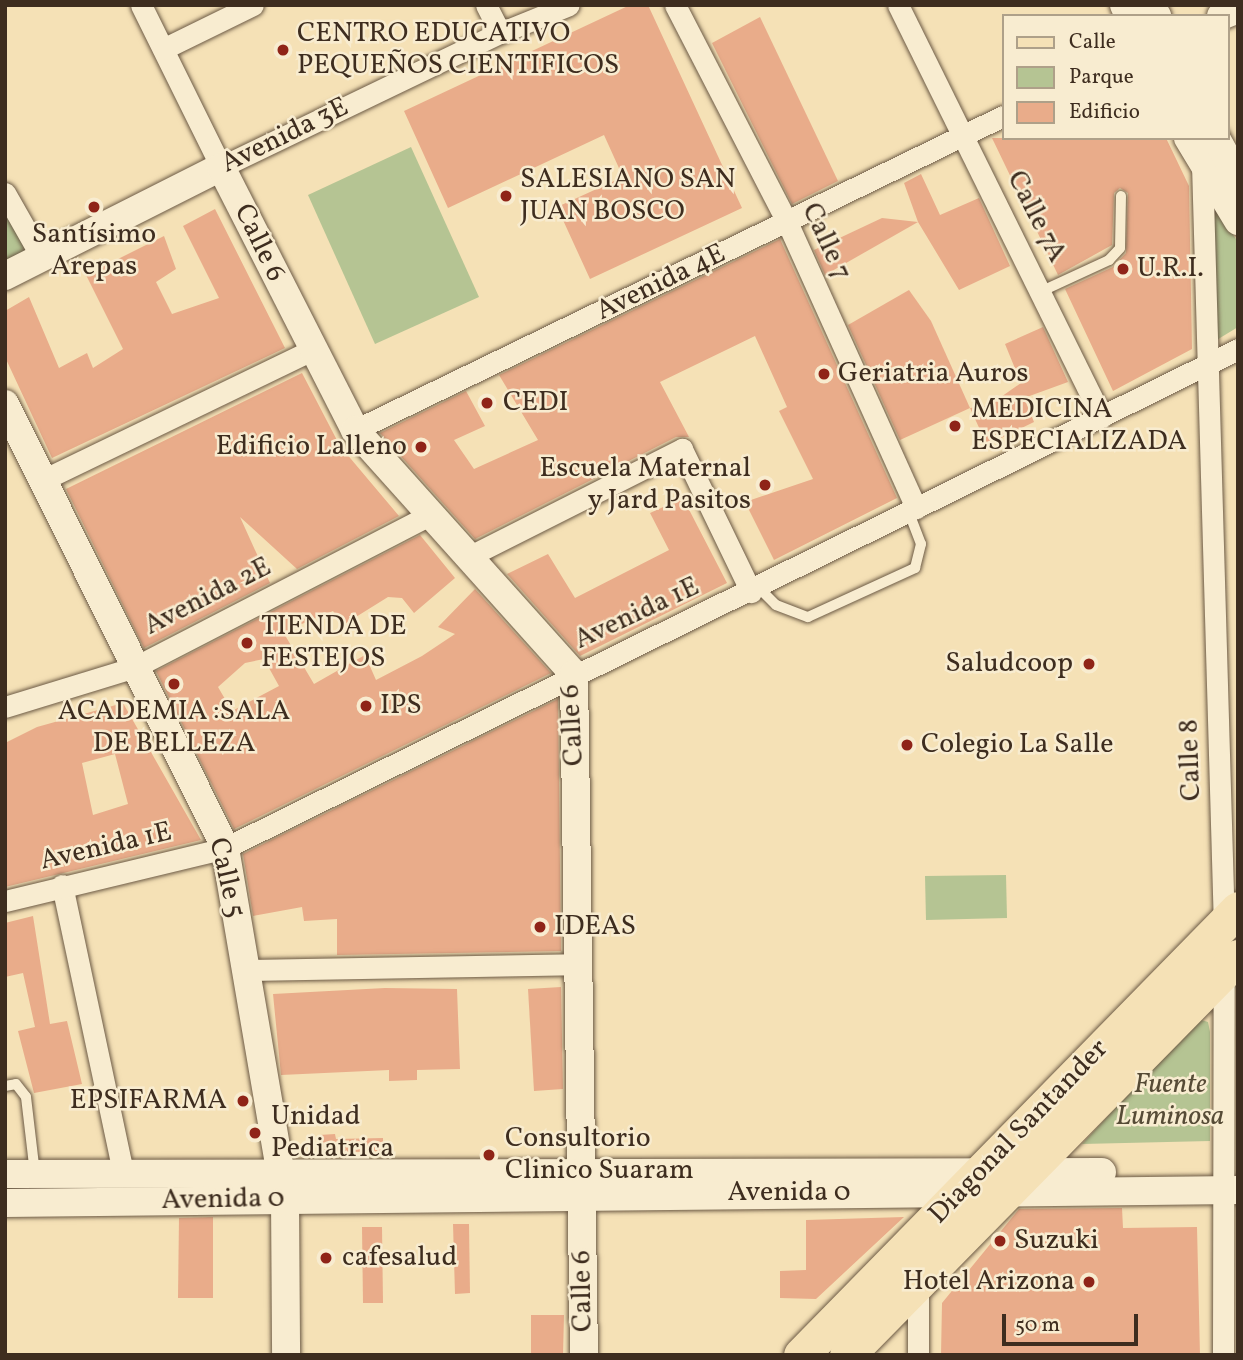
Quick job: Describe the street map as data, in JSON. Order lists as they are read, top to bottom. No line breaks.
{"streets":{"main road":["Diagonal Santander"],"street":["Avenida 3E","Calle 7A","Calle 7","Calle 6","Avenida 4E","Avenida 2E","Avenida 1E","Calle 8","Calle 5","Avenida 0"]},"crossings":[["Avenida 3E","Calle 6"],["Calle 7A","Avenida 4E"],["Calle 7A","Avenida 1E"],["Calle 7","Avenida 4E"],["Calle 7","Avenida 1E"],["Calle 6","Avenida 4E"],["Calle 6","Avenida 2E"],["Calle 6","Avenida 1E"],["Calle 6","Avenida 0"],["Avenida 2E","Calle 5"],["Avenida 1E","Calle 8"],["Avenida 1E","Calle 5"],["Calle 8","Diagonal Santander"],["Calle 8","Avenida 0"],["Calle 5","Avenida 0"],["Diagonal Santander","Avenida 0"]],"parks":["Fuente Luminosa"],"places":["CENTRO EDUCATIVO PEQUEÑOS CIENTIFICOS","SALESIANO SAN JUAN BOSCO","Santísimo Arepas","U.R.I.","Geriatria Auros","CEDI","MEDICINA ESPECIALIZADA","Edificio Lalleno","Escuela Maternal y Jard Pasitos","TIENDA DE FESTEJOS","Saludcoop","ACADEMIA :SALA DE BELLEZA","IPS","Colegio La Salle","IDEAS","EPSIFARMA","Unidad Pediatrica","Consultorio Clinico Suaram","Suzuki","cafesalud","Hotel Arizona"],"legend":["Calle","Parque","Edificio"],"scale_bar":"50 m"}
